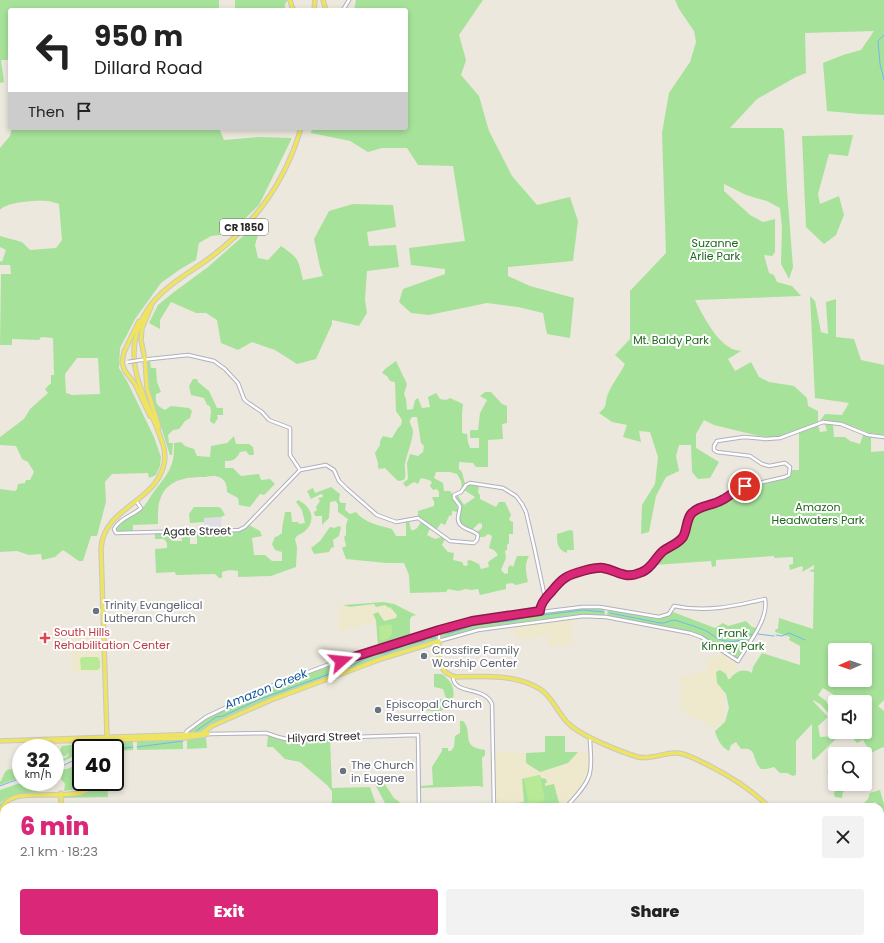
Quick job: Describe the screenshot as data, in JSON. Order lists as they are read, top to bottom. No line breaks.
{"streets":{"main road":["CR 1850","Hilyard Street"],"street":["Agate Street"]},"water":["Amazon Creek"],"parks":["Suzanne Arlie Park","Mt. Baldy Park","Amazon Headwaters Park","Frank Kinney Park"],"places":{"other":["Trinity Evangelical Lutheran Church","Crossfire Family Worship Center","Episcopal Church Resurrection","The Church in Eugene"],"health":["South Hills Rehabilitation Center"]},"north":"left","page":{"turn":["950 m","Dillard Road"],"then":"Then","speed":"32 km/h","limit":"40","heading":["6 min","2.1 km · 18:23"],"buttons":["Exit","Share"]}}
